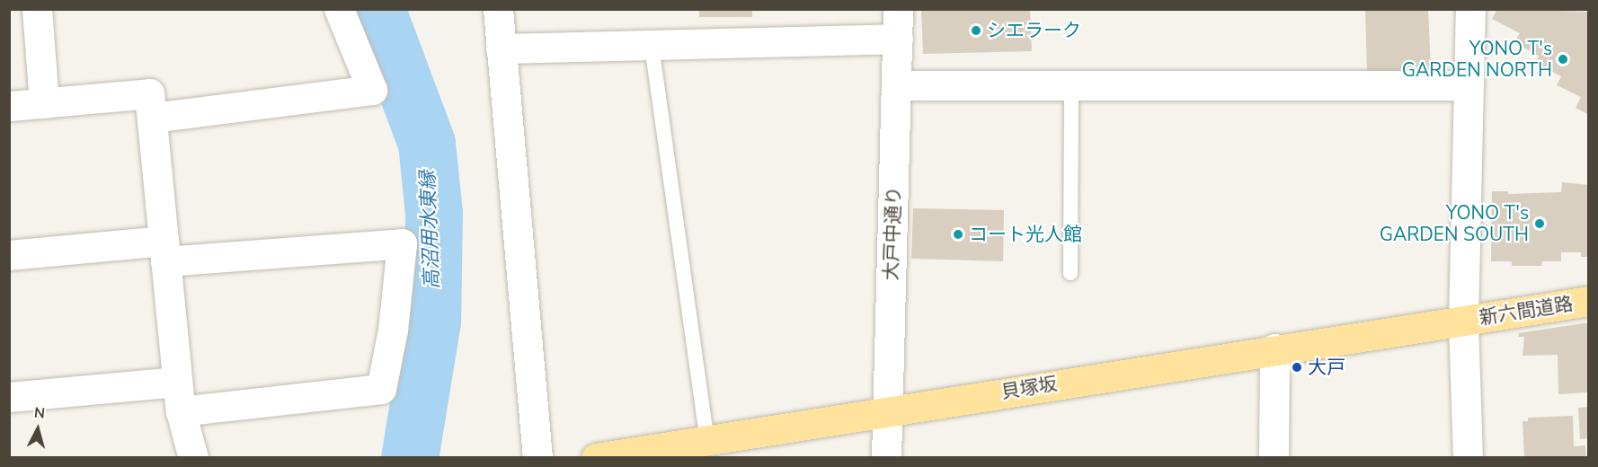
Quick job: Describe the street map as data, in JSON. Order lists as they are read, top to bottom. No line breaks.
{"streets":{"main road":["新六間道路","貝塚坂"],"street":["大戸中通り"]},"crossings":[["大戸中通り","貝塚坂"],["新六間道路","貝塚坂"]],"water":["高沼用水東縁"],"places":["シエラーク","YONO T's GARDEN NORTH","YONO T's GARDEN SOUTH","コート光人館","大戸"],"north":"top"}
